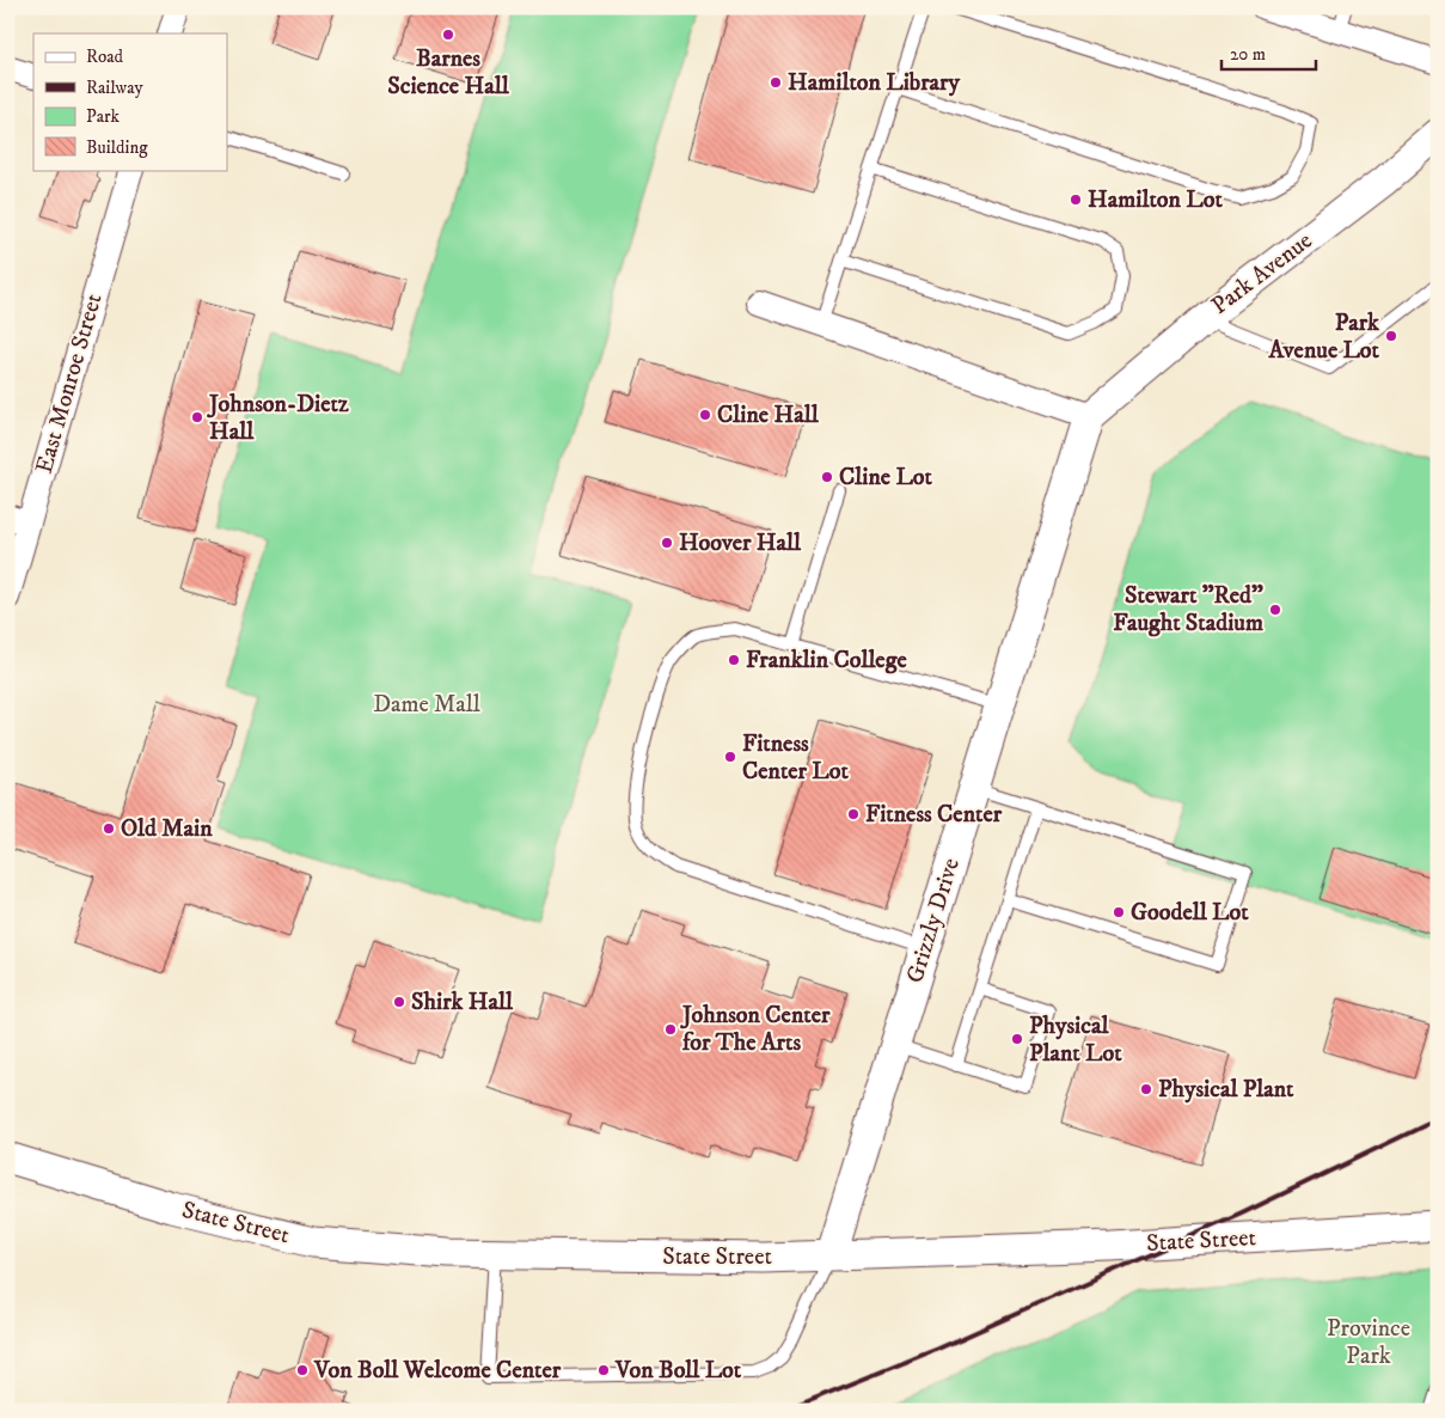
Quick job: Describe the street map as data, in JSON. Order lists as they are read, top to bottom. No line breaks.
{"streets":{"street":["Park Avenue","East Monroe Street","Grizzly Drive","State Street"]},"crossings":[["Park Avenue","Grizzly Drive"],["Grizzly Drive","State Street"]],"parks":["Dame Mall","Province Park"],"places":["Barnes Science Hall","Hamilton Library","Hamilton Lot","Park Avenue Lot","Cline Hall","Johnson-Dietz Hall","Cline Lot","Hoover Hall","Stewart \"Red\" Faught Stadium","Franklin College","Fitness Center Lot","Fitness Center","Old Main","Goodell Lot","Shirk Hall","Johnson Center for The Arts","Physical Plant Lot","Physical Plant","Von Boll Welcome Center","Von Boll Lot"],"legend":["Road","Railway","Park","Building"],"scale_bar":"20 m"}
